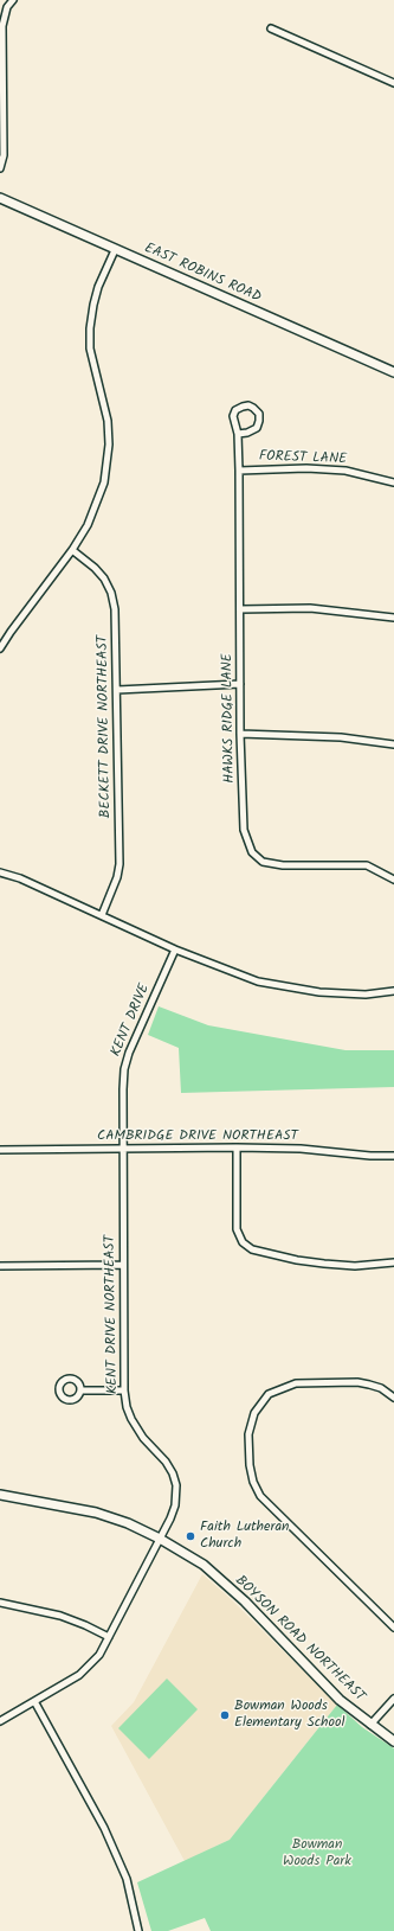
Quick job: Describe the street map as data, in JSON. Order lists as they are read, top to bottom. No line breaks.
{"streets":{"main road":["EAST ROBINS ROAD","BOYSON ROAD NORTHEAST"],"street":["FOREST LANE","HAWKS RIDGE LANE","BECKETT DRIVE NORTHEAST","KENT DRIVE","CAMBRIDGE DRIVE NORTHEAST","KENT DRIVE NORTHEAST"]},"crossings":[["FOREST LANE","HAWKS RIDGE LANE"],["KENT DRIVE","KENT DRIVE NORTHEAST"],["CAMBRIDGE DRIVE NORTHEAST","KENT DRIVE NORTHEAST"],["KENT DRIVE NORTHEAST","BOYSON ROAD NORTHEAST"]],"parks":["Bowman Woods Park"],"places":["Faith Lutheran Church","Bowman Woods Elementary School"]}
